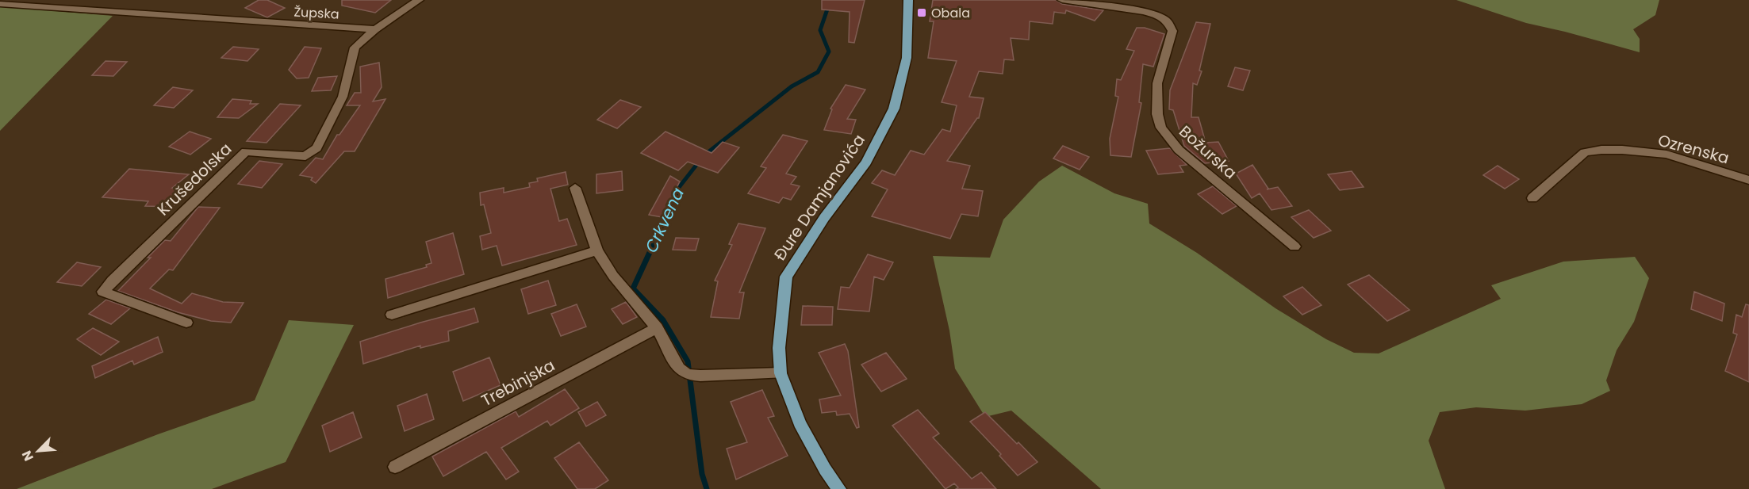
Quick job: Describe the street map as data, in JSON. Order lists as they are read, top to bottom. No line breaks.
{"streets":{"main road":["Đure Damjanovića"],"street":["Župska","Ozrenska","Božurska","Krušedolska","Trebinjska"]},"crossings":[["Župska","Krušedolska"]],"water":["Crkvena"],"places":{"transit":["Obala"]},"north":"bottom left"}
